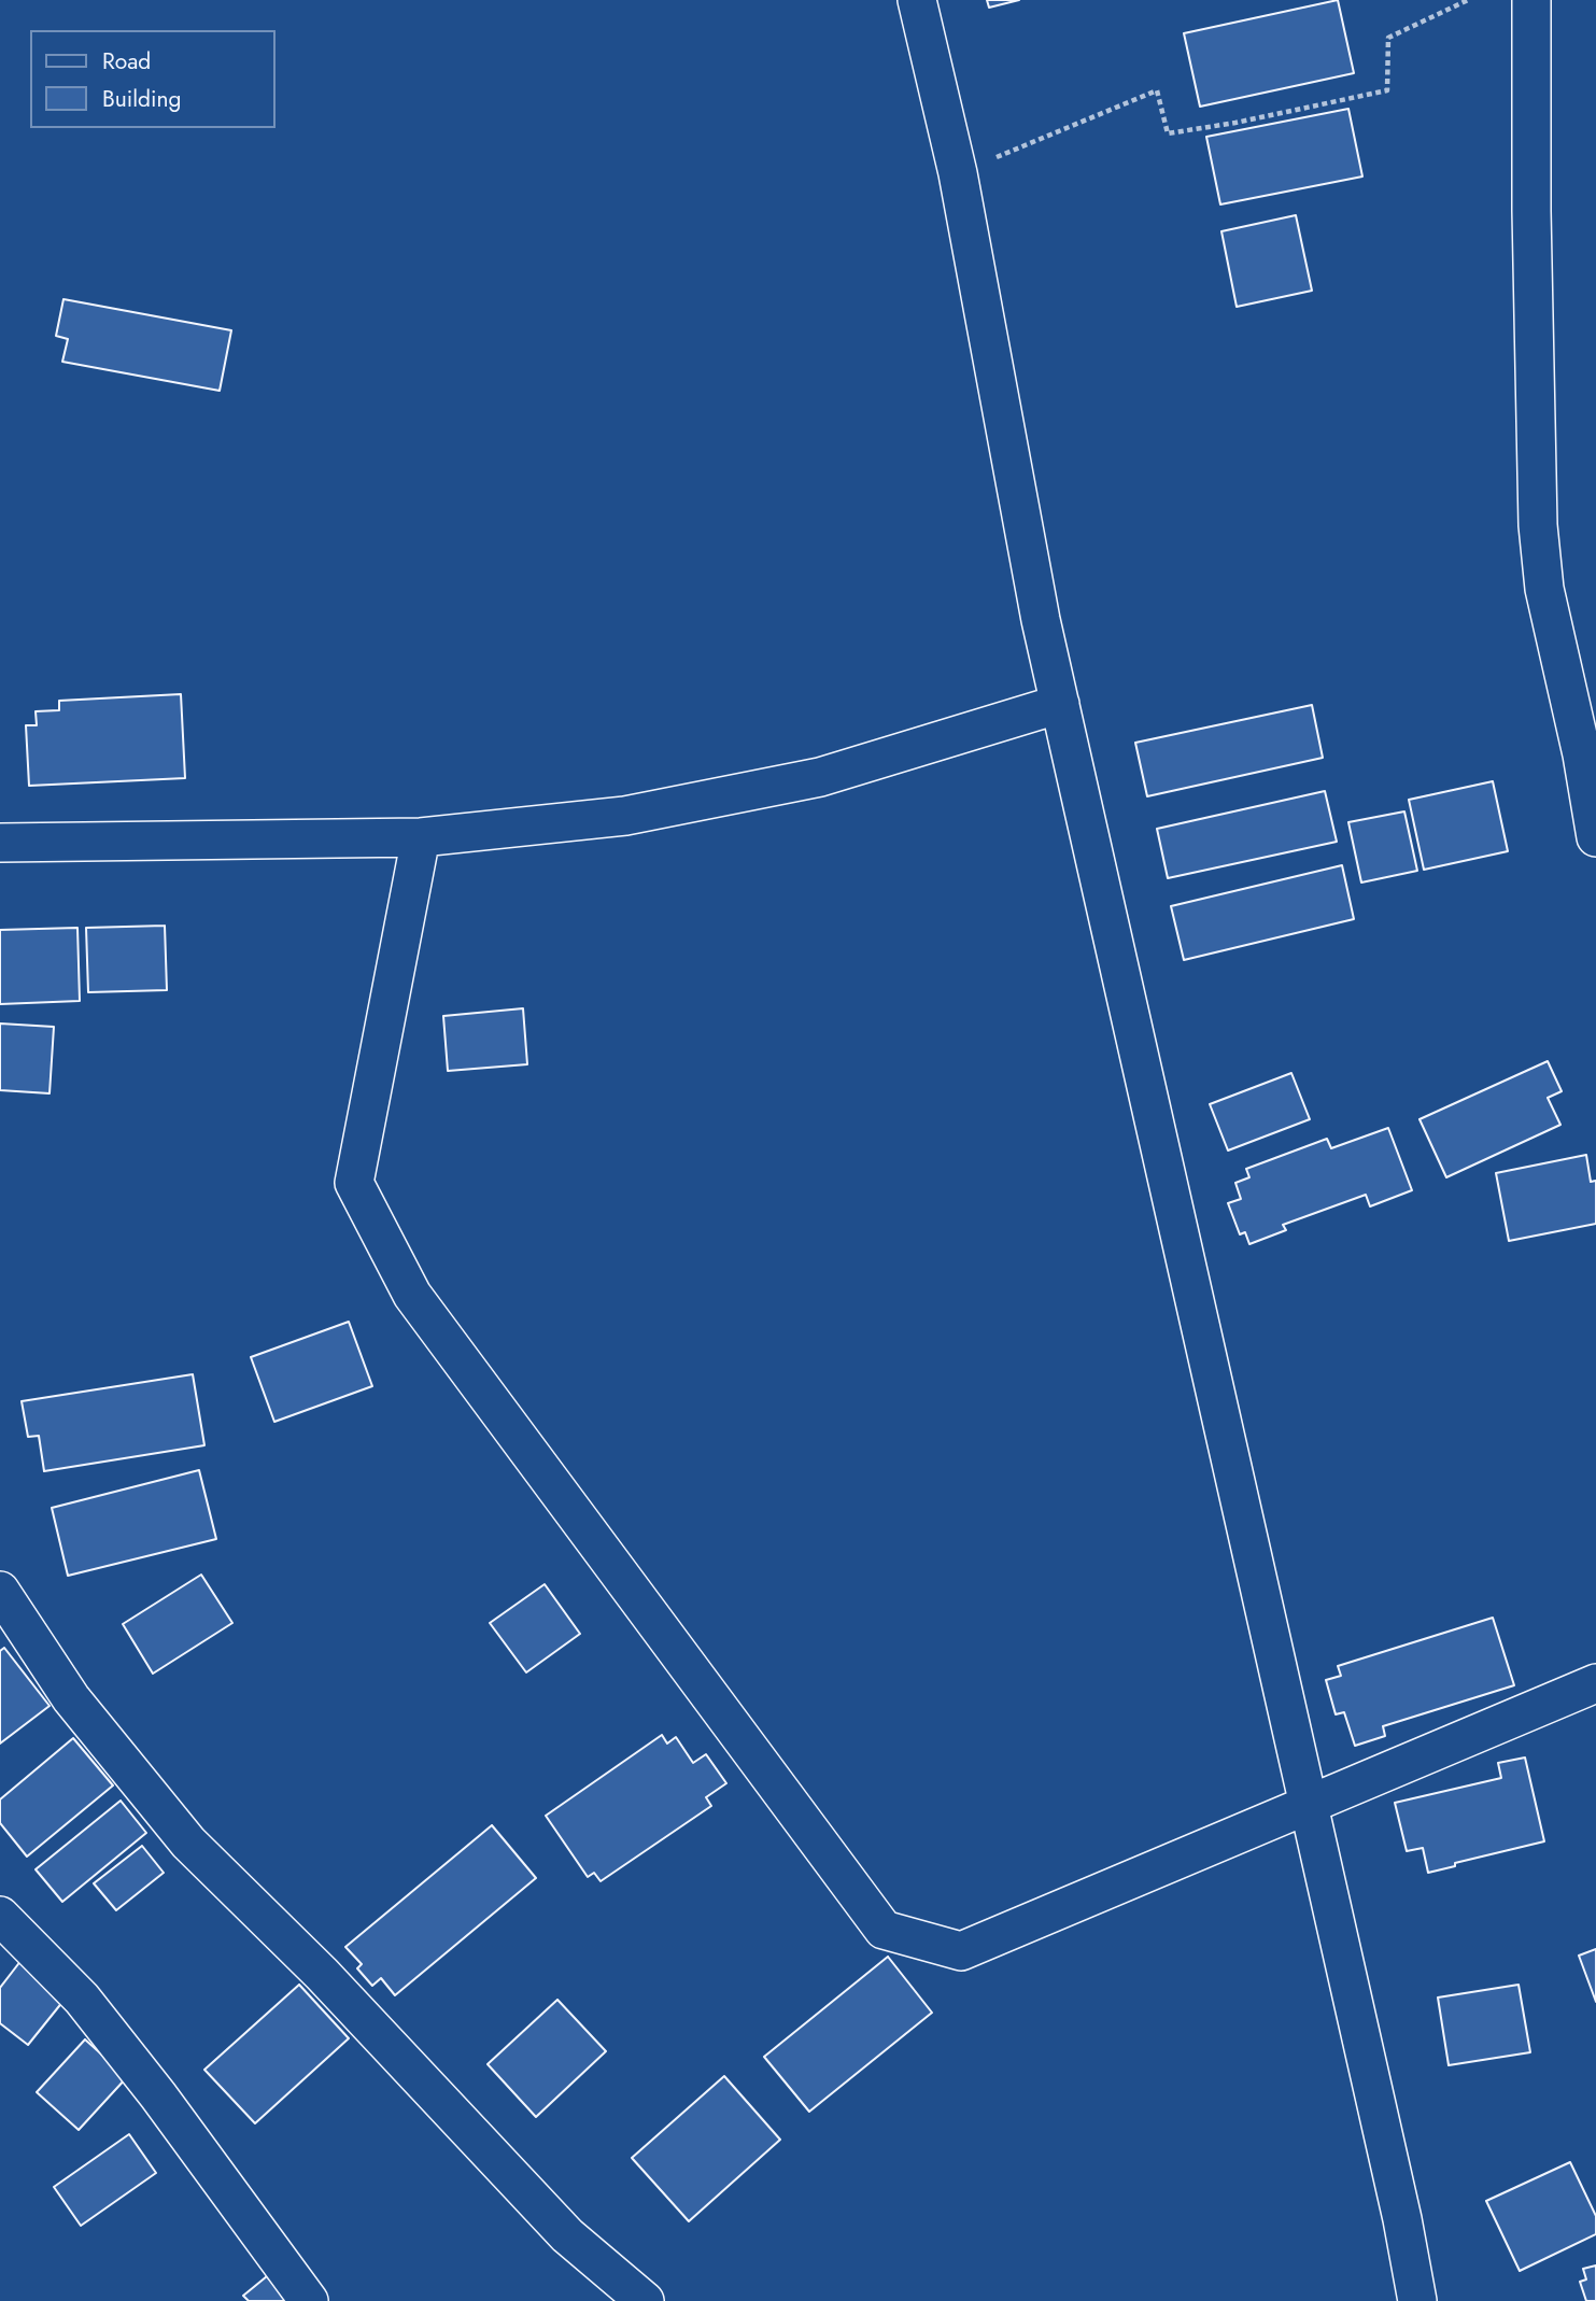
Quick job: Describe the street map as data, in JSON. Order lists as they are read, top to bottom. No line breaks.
{"legend":["Road","Building"]}
